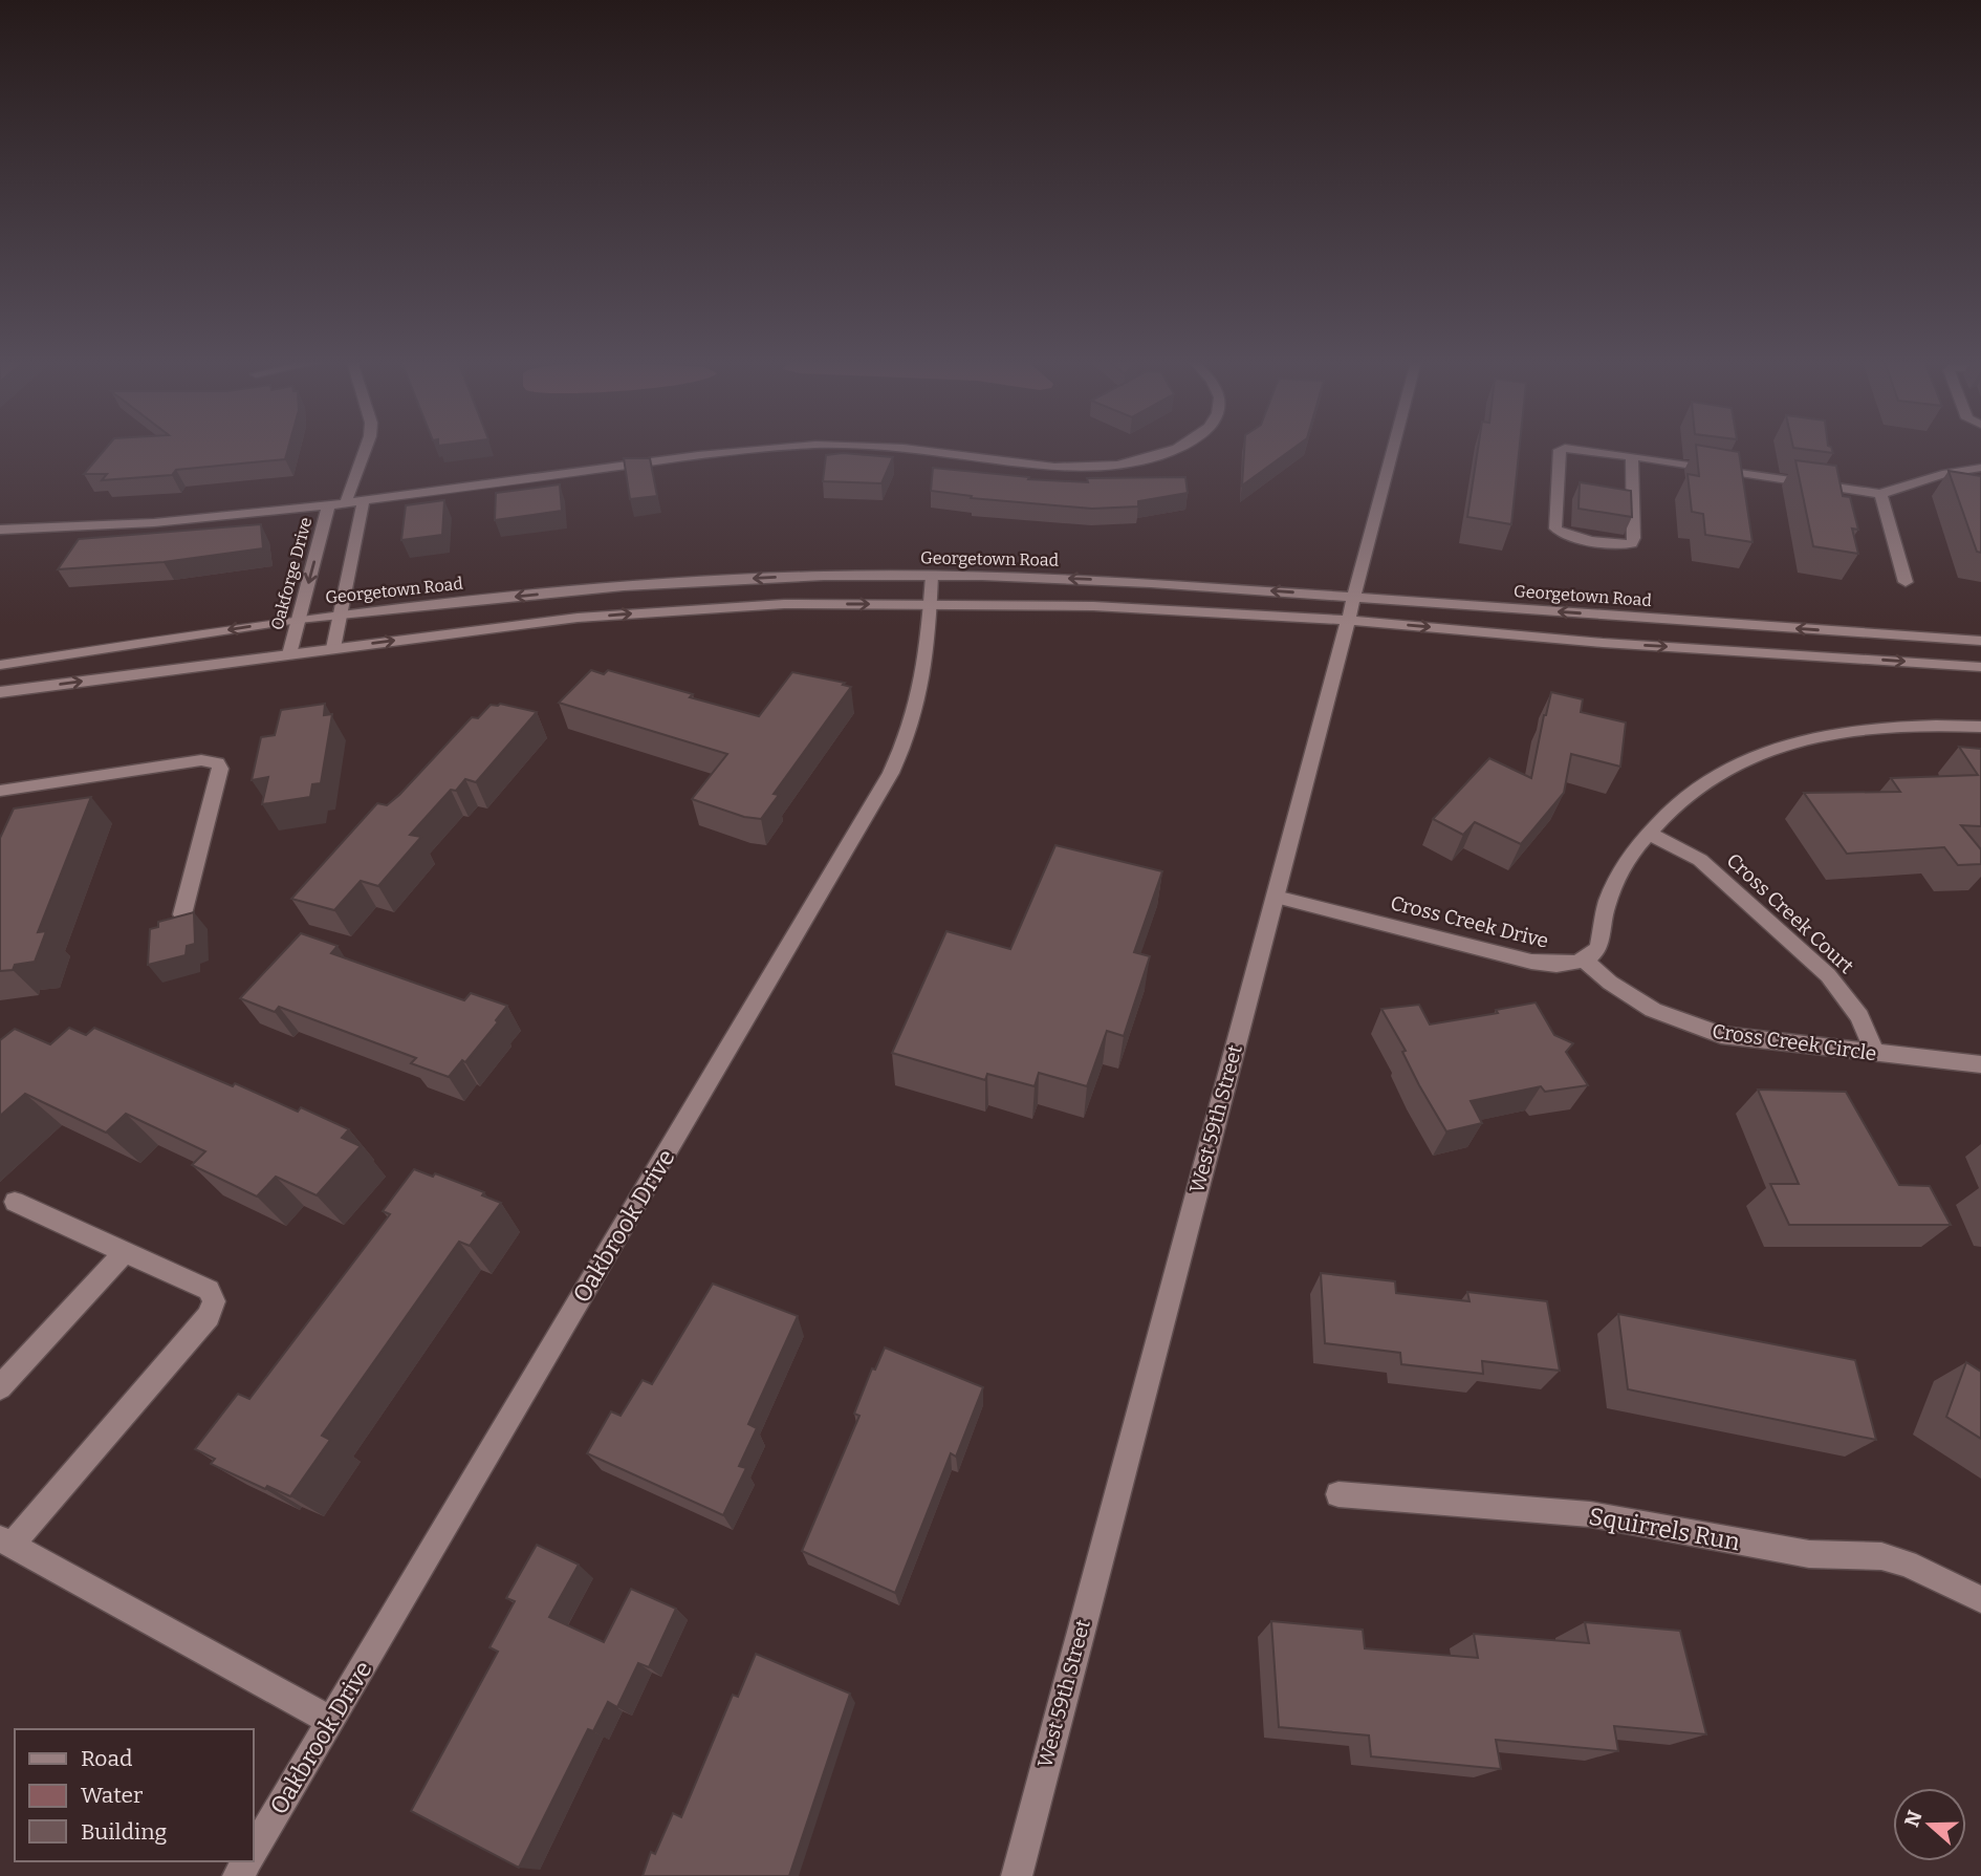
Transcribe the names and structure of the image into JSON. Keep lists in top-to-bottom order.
{
  "streets": {
    "street": [
      "Georgetown Road",
      "Oakforge Drive",
      "Cross Creek Court",
      "Cross Creek Drive",
      "Cross Creek Circle",
      "West 59th Street",
      "Oakbrook Drive",
      "Squirrels Run"
    ]
  },
  "crossings": [
    ["Georgetown Road", "Oakforge Drive"],
    ["Georgetown Road", "West 59th Street"],
    ["Georgetown Road", "Oakbrook Drive"],
    ["Cross Creek Court", "Cross Creek Circle"],
    ["Cross Creek Drive", "Cross Creek Circle"],
    ["Cross Creek Drive", "West 59th Street"]
  ],
  "legend": ["Road", "Water", "Building"],
  "north": "left"
}
